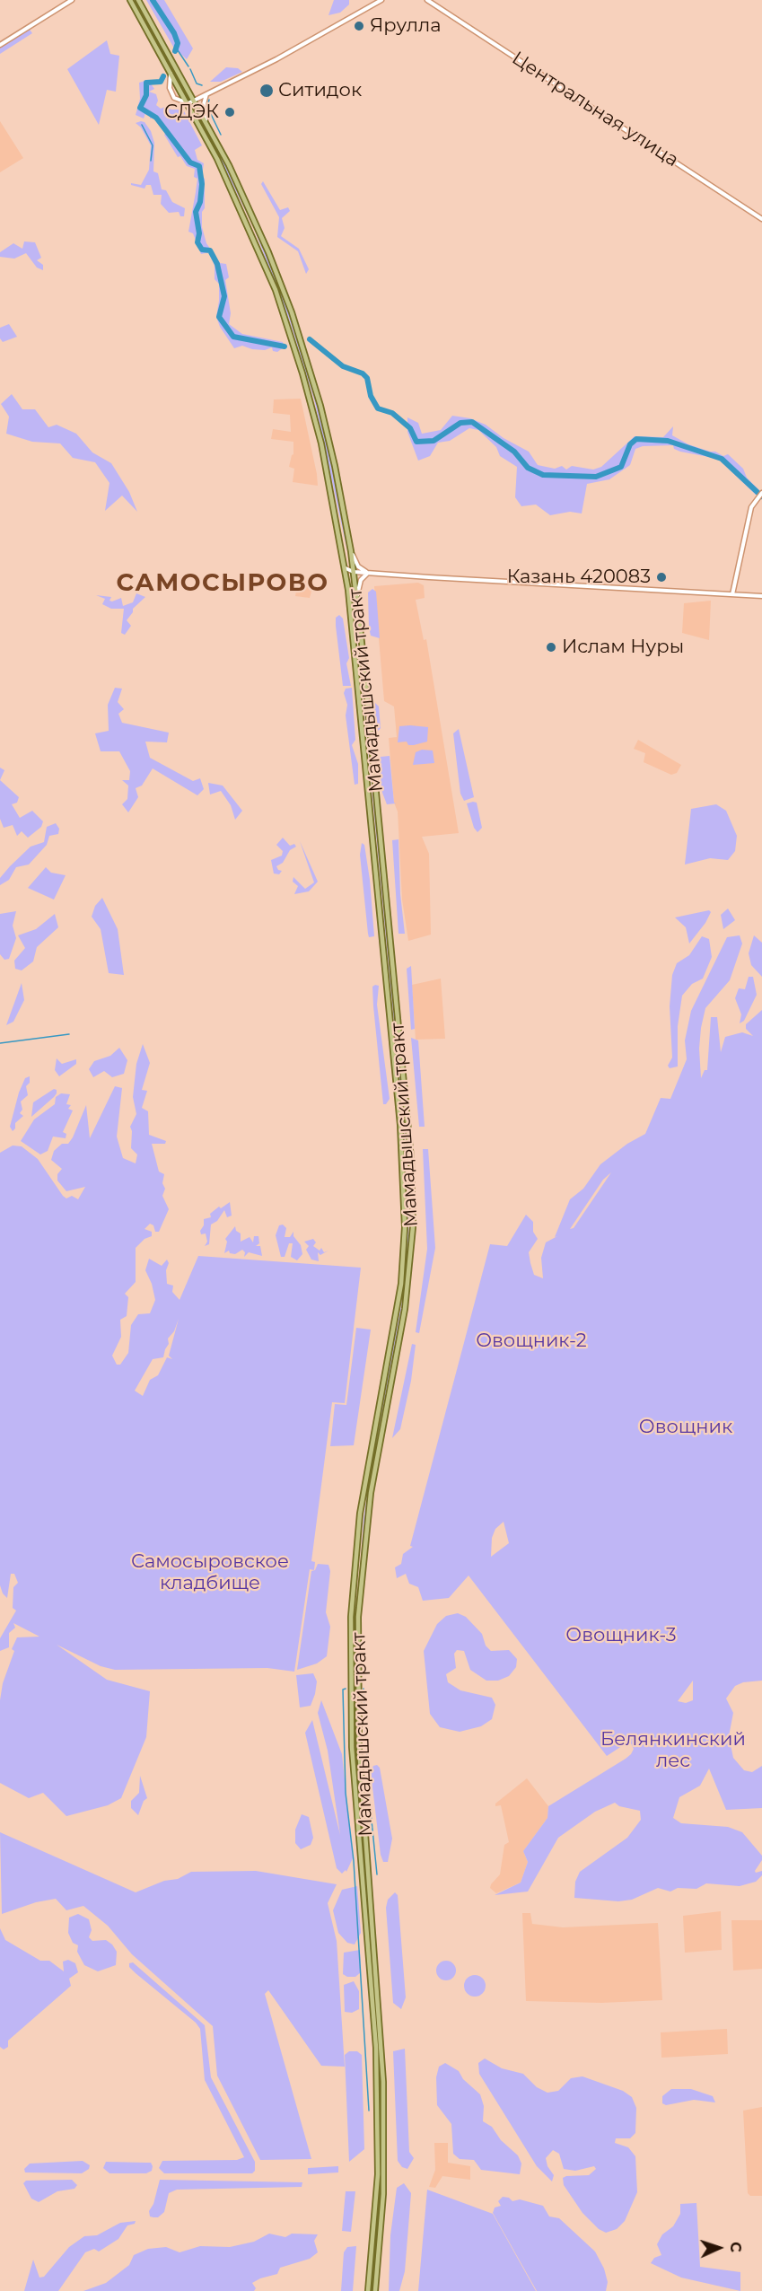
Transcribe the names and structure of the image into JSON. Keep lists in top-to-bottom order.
{
  "streets": {
    "main road": ["Мамадышский тракт"],
    "street": ["Центральная улица"]
  },
  "districts": ["САМОСЫРОВО"],
  "parks": [
    "Овощник-2",
    "Овощник",
    "Самосыровское кладбище",
    "Овощник-3",
    "Белянкинский лес"
  ],
  "places": [
    "Ярулла",
    "Ситидок",
    "СДЭК",
    "Казань 420083",
    "Ислам Нуры"
  ],
  "north": "right"
}
